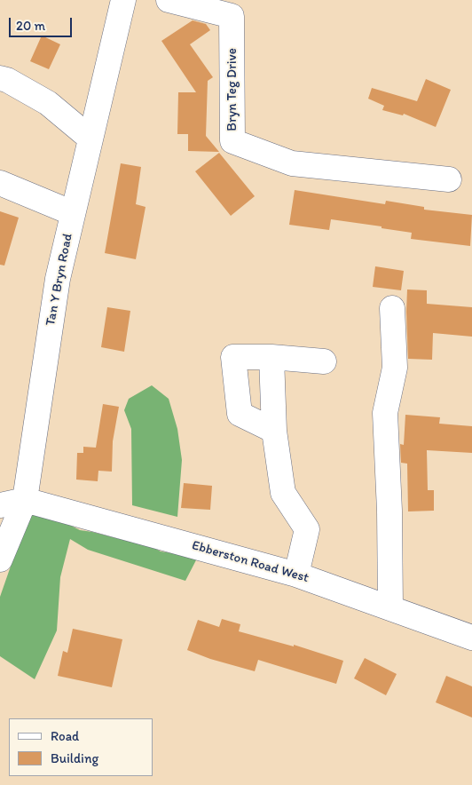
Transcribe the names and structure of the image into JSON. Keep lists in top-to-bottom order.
{
  "streets": {
    "street": ["Bryn Teg Drive", "Tan Y Bryn Road", "Ebberston Road West"]
  },
  "crossings": [
    ["Tan Y Bryn Road", "Ebberston Road West"]
  ],
  "legend": ["Road", "Building"],
  "scale_bar": "20 m"
}
